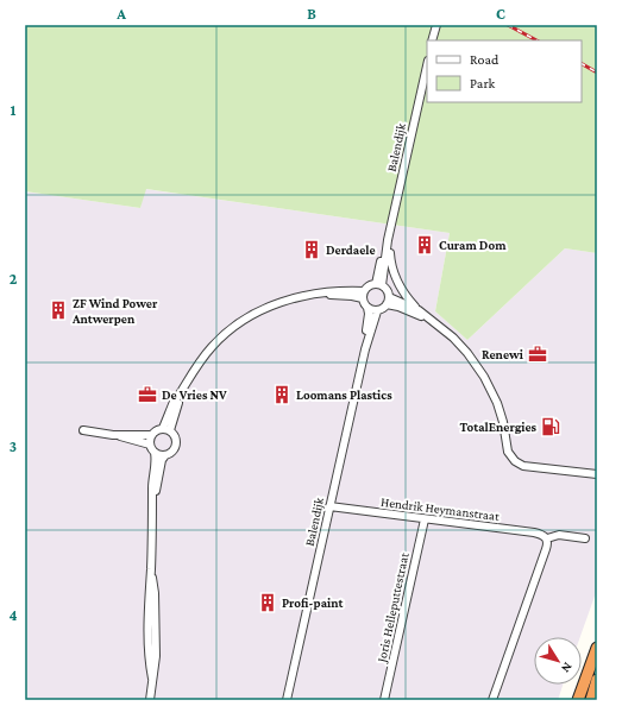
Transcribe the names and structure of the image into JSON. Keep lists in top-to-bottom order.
{
  "streets": {
    "street": ["Balendijk", "Hendrik Heymanstraat", "Joris Helleputtestraat"]
  },
  "crossings": [
    ["Balendijk", "Hendrik Heymanstraat"],
    ["Hendrik Heymanstraat", "Joris Helleputtestraat"]
  ],
  "places": {
    "building": [
      "Curam Dom",
      "Derdaele",
      "ZF Wind Power Antwerpen",
      "Loomans Plastics",
      "Profi-paint"
    ],
    "office": ["Renewi", "De Vries NV"],
    "fuel station": ["TotalEnergies"]
  },
  "legend": ["Road", "Park"],
  "north": "bottom right",
  "grid": {
    "columns": ["A", "B", "C"],
    "rows": [
      "1",
      "2",
      "3",
      "4"
    ]
  }
}
